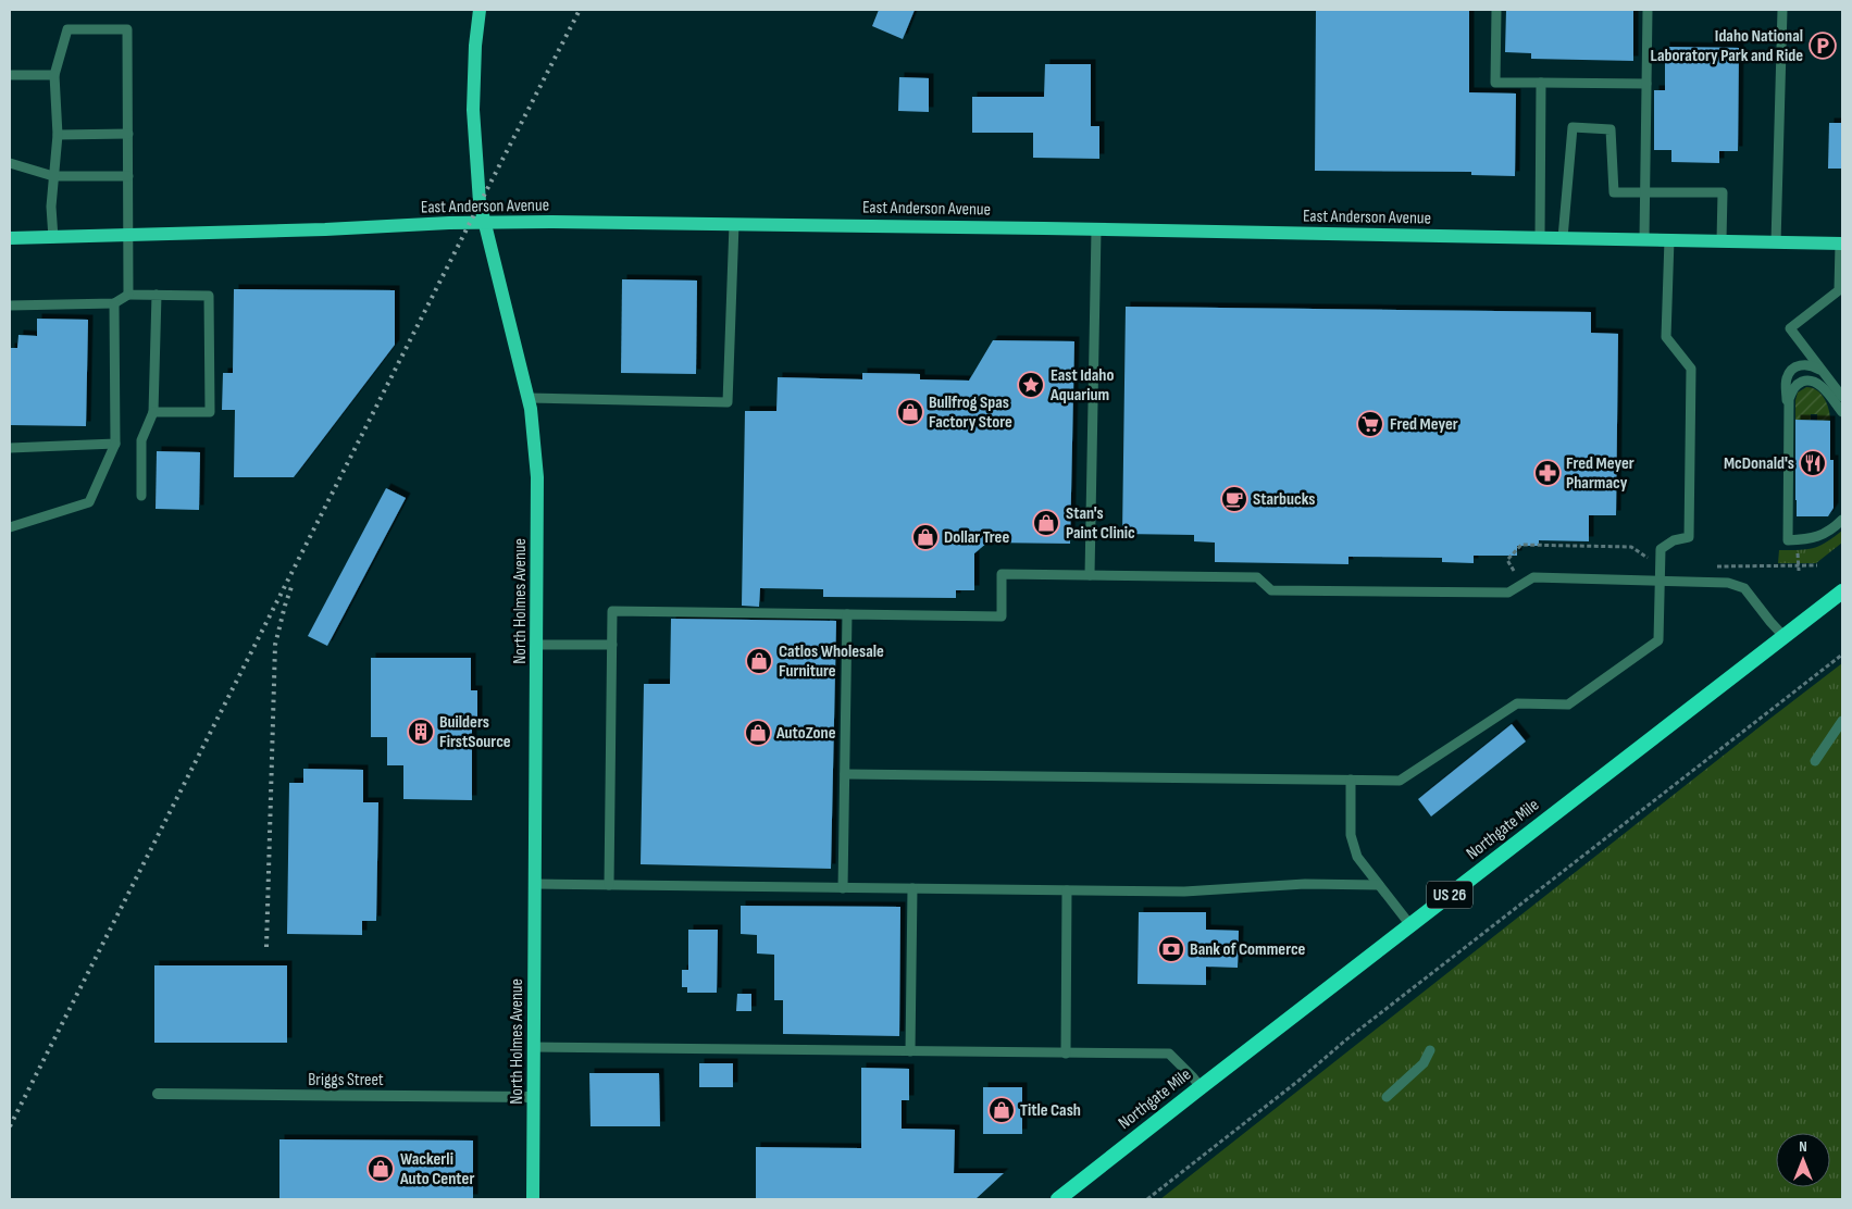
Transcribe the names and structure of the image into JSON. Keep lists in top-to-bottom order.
{
  "streets": {
    "highway": ["Northgate Mile", "US 26"],
    "main road": ["East Anderson Avenue", "North Holmes Avenue"],
    "street": ["Briggs Street"]
  },
  "crossings": [
    ["East Anderson Avenue", "North Holmes Avenue"],
    ["North Holmes Avenue", "Briggs Street"]
  ],
  "places": {
    "parking": ["Idaho National Laboratory Park and Ride"],
    "place": ["East Idaho Aquarium"],
    "shop": [
      "Bullfrog Spas Factory Store",
      "Stan's Paint Clinic",
      "Dollar Tree",
      "Catlos Wholesale Furniture",
      "AutoZone",
      "Title Cash",
      "Wackerli Auto Center"
    ],
    "supermarket": ["Fred Meyer"],
    "restaurant": ["McDonald's"],
    "pharmacy": ["Fred Meyer Pharmacy"],
    "cafe": ["Starbucks"],
    "building": ["Builders FirstSource"],
    "bank": ["Bank of Commerce"]
  },
  "north": "top"
}
